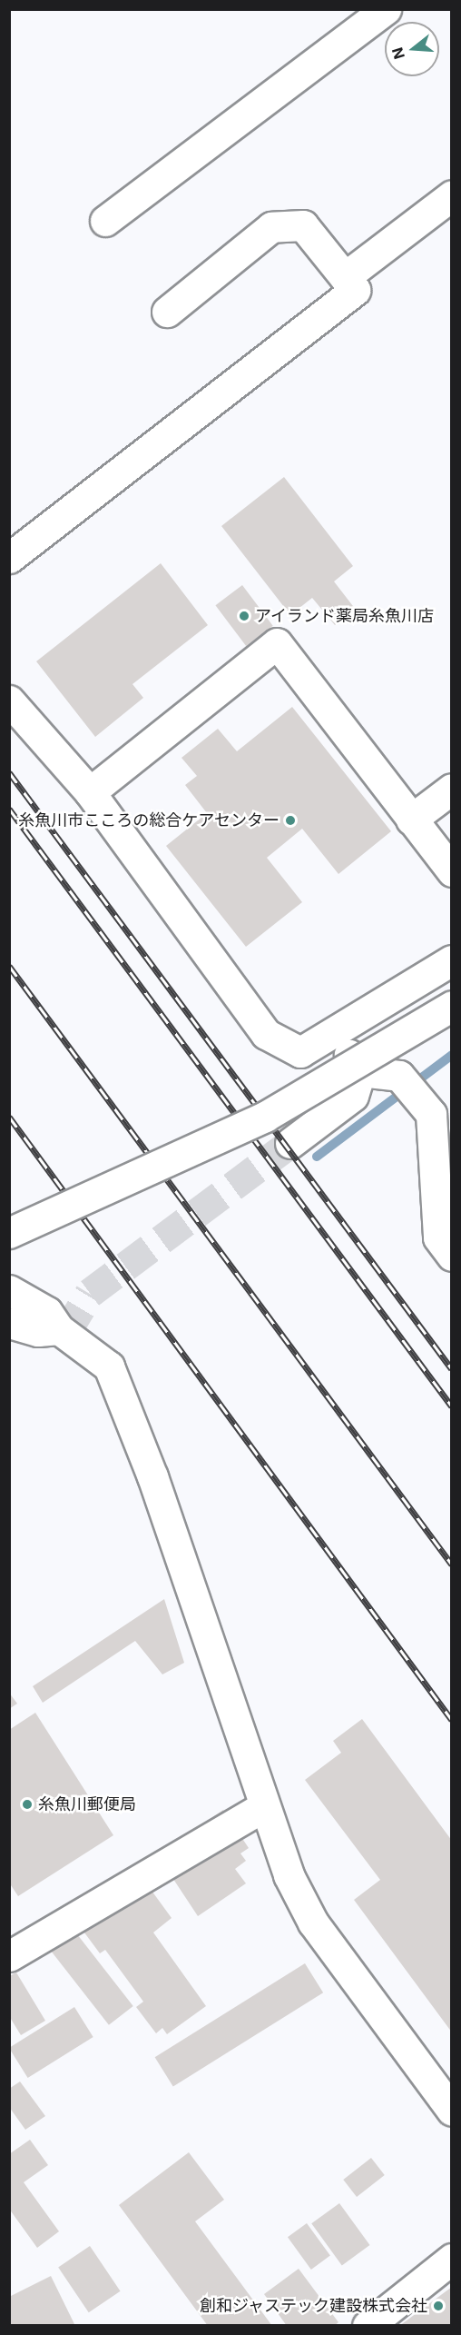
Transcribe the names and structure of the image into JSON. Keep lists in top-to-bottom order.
{
  "places": [
    "アイランド薬局糸魚川店",
    "糸魚川市こころの総合ケアセンター",
    "糸魚川郵便局",
    "創和ジャステック建設株式会社"
  ],
  "north": "left"
}
